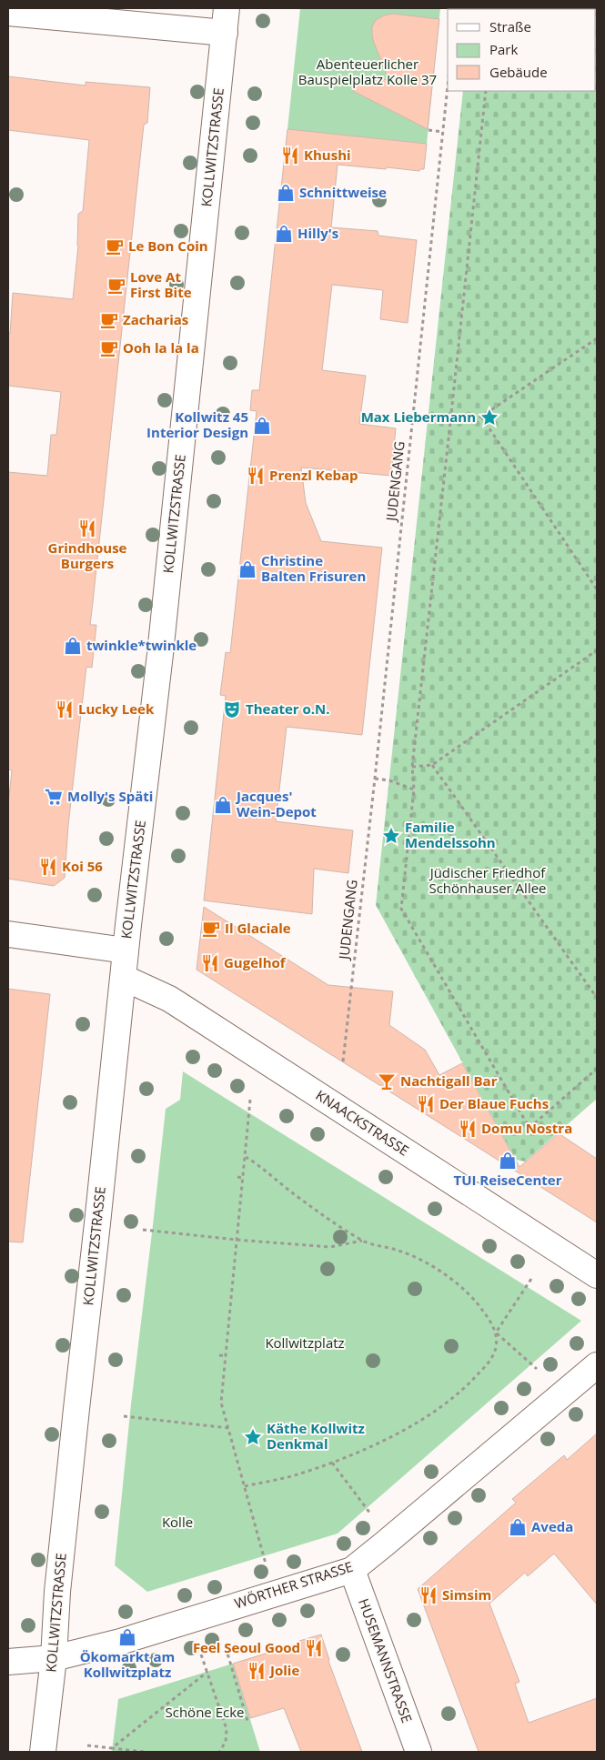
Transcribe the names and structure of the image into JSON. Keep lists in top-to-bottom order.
{
  "streets": {
    "street": [
      "KOLLWITZSTRASSE",
      "KNAACKSTRASSE",
      "WÖRTHER STRASSE",
      "HUSEMANNSTRASSE"
    ],
    "path": ["JUDENGANG"]
  },
  "crossings": [
    ["KOLLWITZSTRASSE", "KNAACKSTRASSE"],
    ["KOLLWITZSTRASSE", "WÖRTHER STRASSE"],
    ["WÖRTHER STRASSE", "HUSEMANNSTRASSE"]
  ],
  "parks": [
    "Abenteuerlicher Bauspielplatz Kolle 37",
    "Jüdischer Friedhof Schönhauser Allee",
    "Kollwitzplatz",
    "Kolle",
    "Schöne Ecke"
  ],
  "places": {
    "restaurant": [
      "Khushi",
      "Prenzl Kebap",
      "Grindhouse Burgers",
      "Lucky Leek",
      "Koi 56",
      "Gugelhof",
      "Der Blaue Fuchs",
      "Domu Nostra",
      "Simsim",
      "Feel Seoul Good",
      "Jolie"
    ],
    "shop": [
      "Schnittweise",
      "Hilly's",
      "Kollwitz 45 Interior Design",
      "Christine Balten Frisuren",
      "twinkle*twinkle",
      "Jacques' Wein-Depot",
      "TUI ReiseCenter",
      "Aveda",
      "Ökomarkt am Kollwitzplatz"
    ],
    "cafe": [
      "Le Bon Coin",
      "Love At First Bite",
      "Zacharias",
      "Ooh la la la",
      "Il Glaciale"
    ],
    "place": ["Max Liebermann", "Familie Mendelssohn", "Käthe Kollwitz Denkmal"],
    "theatre": ["Theater o.N."],
    "supermarket": ["Molly's Späti"],
    "bar": ["Nachtigall Bar"]
  },
  "legend": ["Straße", "Park", "Gebäude"]
}
